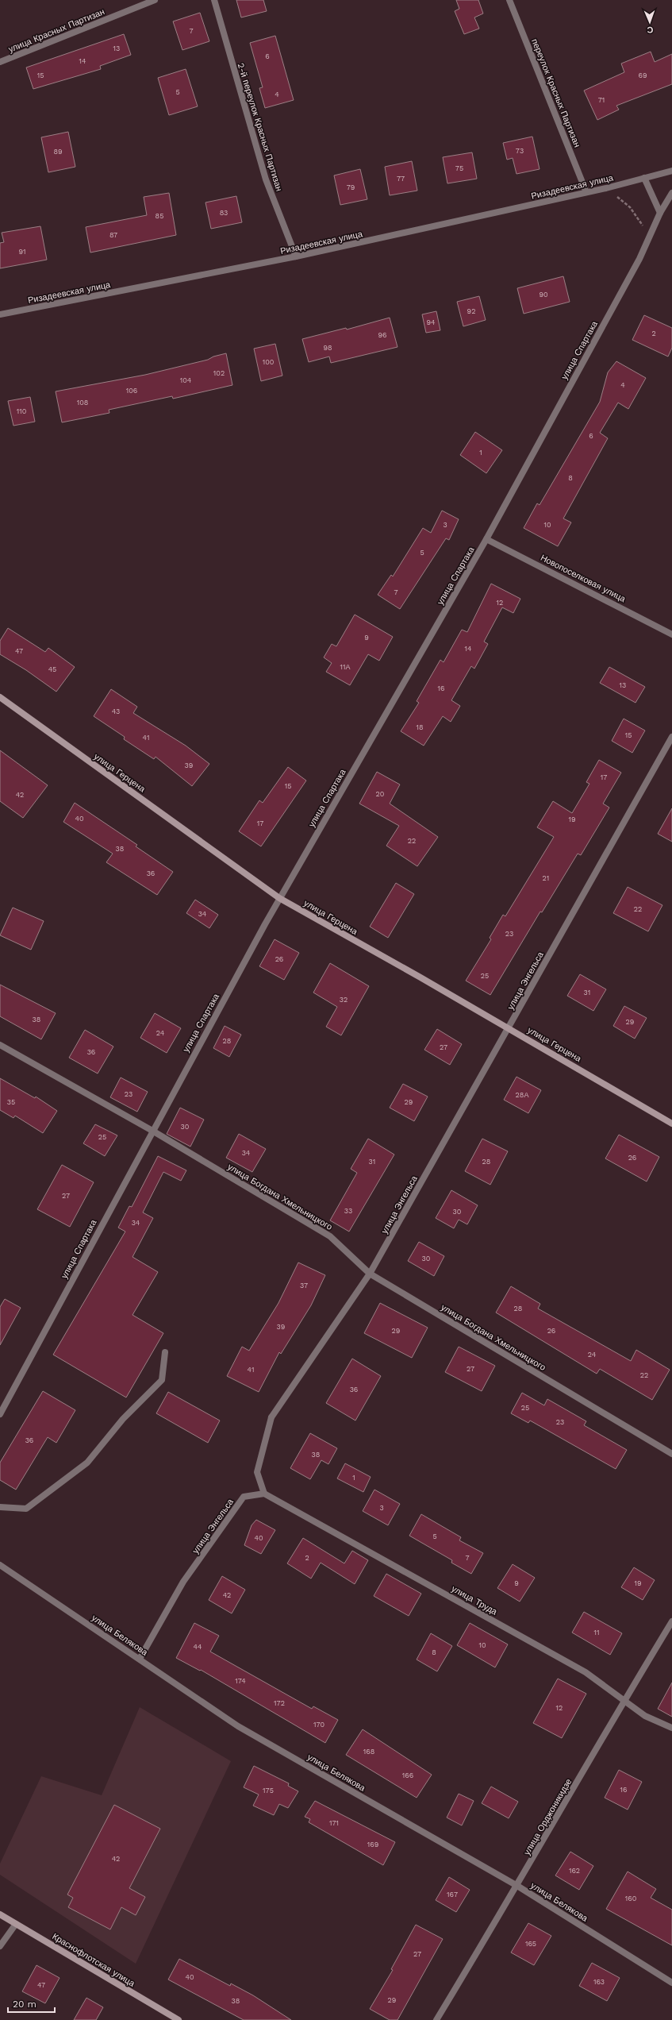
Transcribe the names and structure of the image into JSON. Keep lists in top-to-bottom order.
{
  "streets": {
    "street": [
      "улица Красных Партизан",
      "переулок Красных Партизан",
      "2-й переулок Красных Партизан",
      "Ризадеевская улица",
      "улица Спартака",
      "Новопоселковая улица",
      "улица Герцена",
      "улица Энгельса",
      "улица Богдана Хмельницкого",
      "улица Труда",
      "улица Белякова",
      "улица Орджоникидзе",
      "Краснофлотская улица"
    ]
  },
  "crossings": [
    ["переулок Красных Партизан", "Ризадеевская улица"],
    ["2-й переулок Красных Партизан", "Ризадеевская улица"],
    ["улица Спартака", "Новопоселковая улица"],
    ["улица Спартака", "улица Герцена"],
    ["улица Спартака", "улица Богдана Хмельницкого"],
    ["улица Герцена", "улица Энгельса"],
    ["улица Энгельса", "улица Богдана Хмельницкого"],
    ["улица Энгельса", "улица Труда"],
    ["улица Энгельса", "улица Белякова"],
    ["улица Труда", "улица Орджоникидзе"],
    ["улица Белякова", "улица Орджоникидзе"]
  ],
  "house_numbers": [
    "7",
    "13",
    "6",
    "14",
    "15",
    "69",
    "5",
    "4",
    "71",
    "73",
    "89",
    "75",
    "77",
    "79",
    "83",
    "85",
    "87",
    "91",
    "90",
    "92",
    "94",
    "2",
    "96",
    "98",
    "100",
    "102",
    "104",
    "4",
    "106",
    "108",
    "110",
    "6",
    "1",
    "8",
    "3",
    "10",
    "5",
    "7",
    "12",
    "9",
    "14",
    "47",
    "11А",
    "45",
    "13",
    "16",
    "43",
    "18",
    "15",
    "41",
    "39",
    "17",
    "15",
    "20",
    "42",
    "40",
    "19",
    "17",
    "22",
    "38",
    "36",
    "21",
    "22",
    "34",
    "23",
    "26",
    "25",
    "31",
    "32",
    "38",
    "29",
    "24",
    "28",
    "27",
    "36",
    "23",
    "28А",
    "35",
    "29",
    "30",
    "25",
    "34",
    "26",
    "31",
    "28",
    "27",
    "33",
    "30",
    "34",
    "30",
    "37",
    "28",
    "39",
    "29",
    "26",
    "24",
    "27",
    "41",
    "22",
    "36",
    "25",
    "23",
    "36",
    "38",
    "1",
    "3",
    "5",
    "40",
    "2",
    "7",
    "9",
    "19",
    "42",
    "11",
    "10",
    "44",
    "8",
    "174",
    "172",
    "12",
    "170",
    "168",
    "166",
    "16",
    "175",
    "171",
    "169",
    "42",
    "162",
    "167",
    "160",
    "165",
    "27",
    "40",
    "163",
    "47",
    "29",
    "38"
  ],
  "scale_bar": "20 m",
  "north": "bottom"
}
